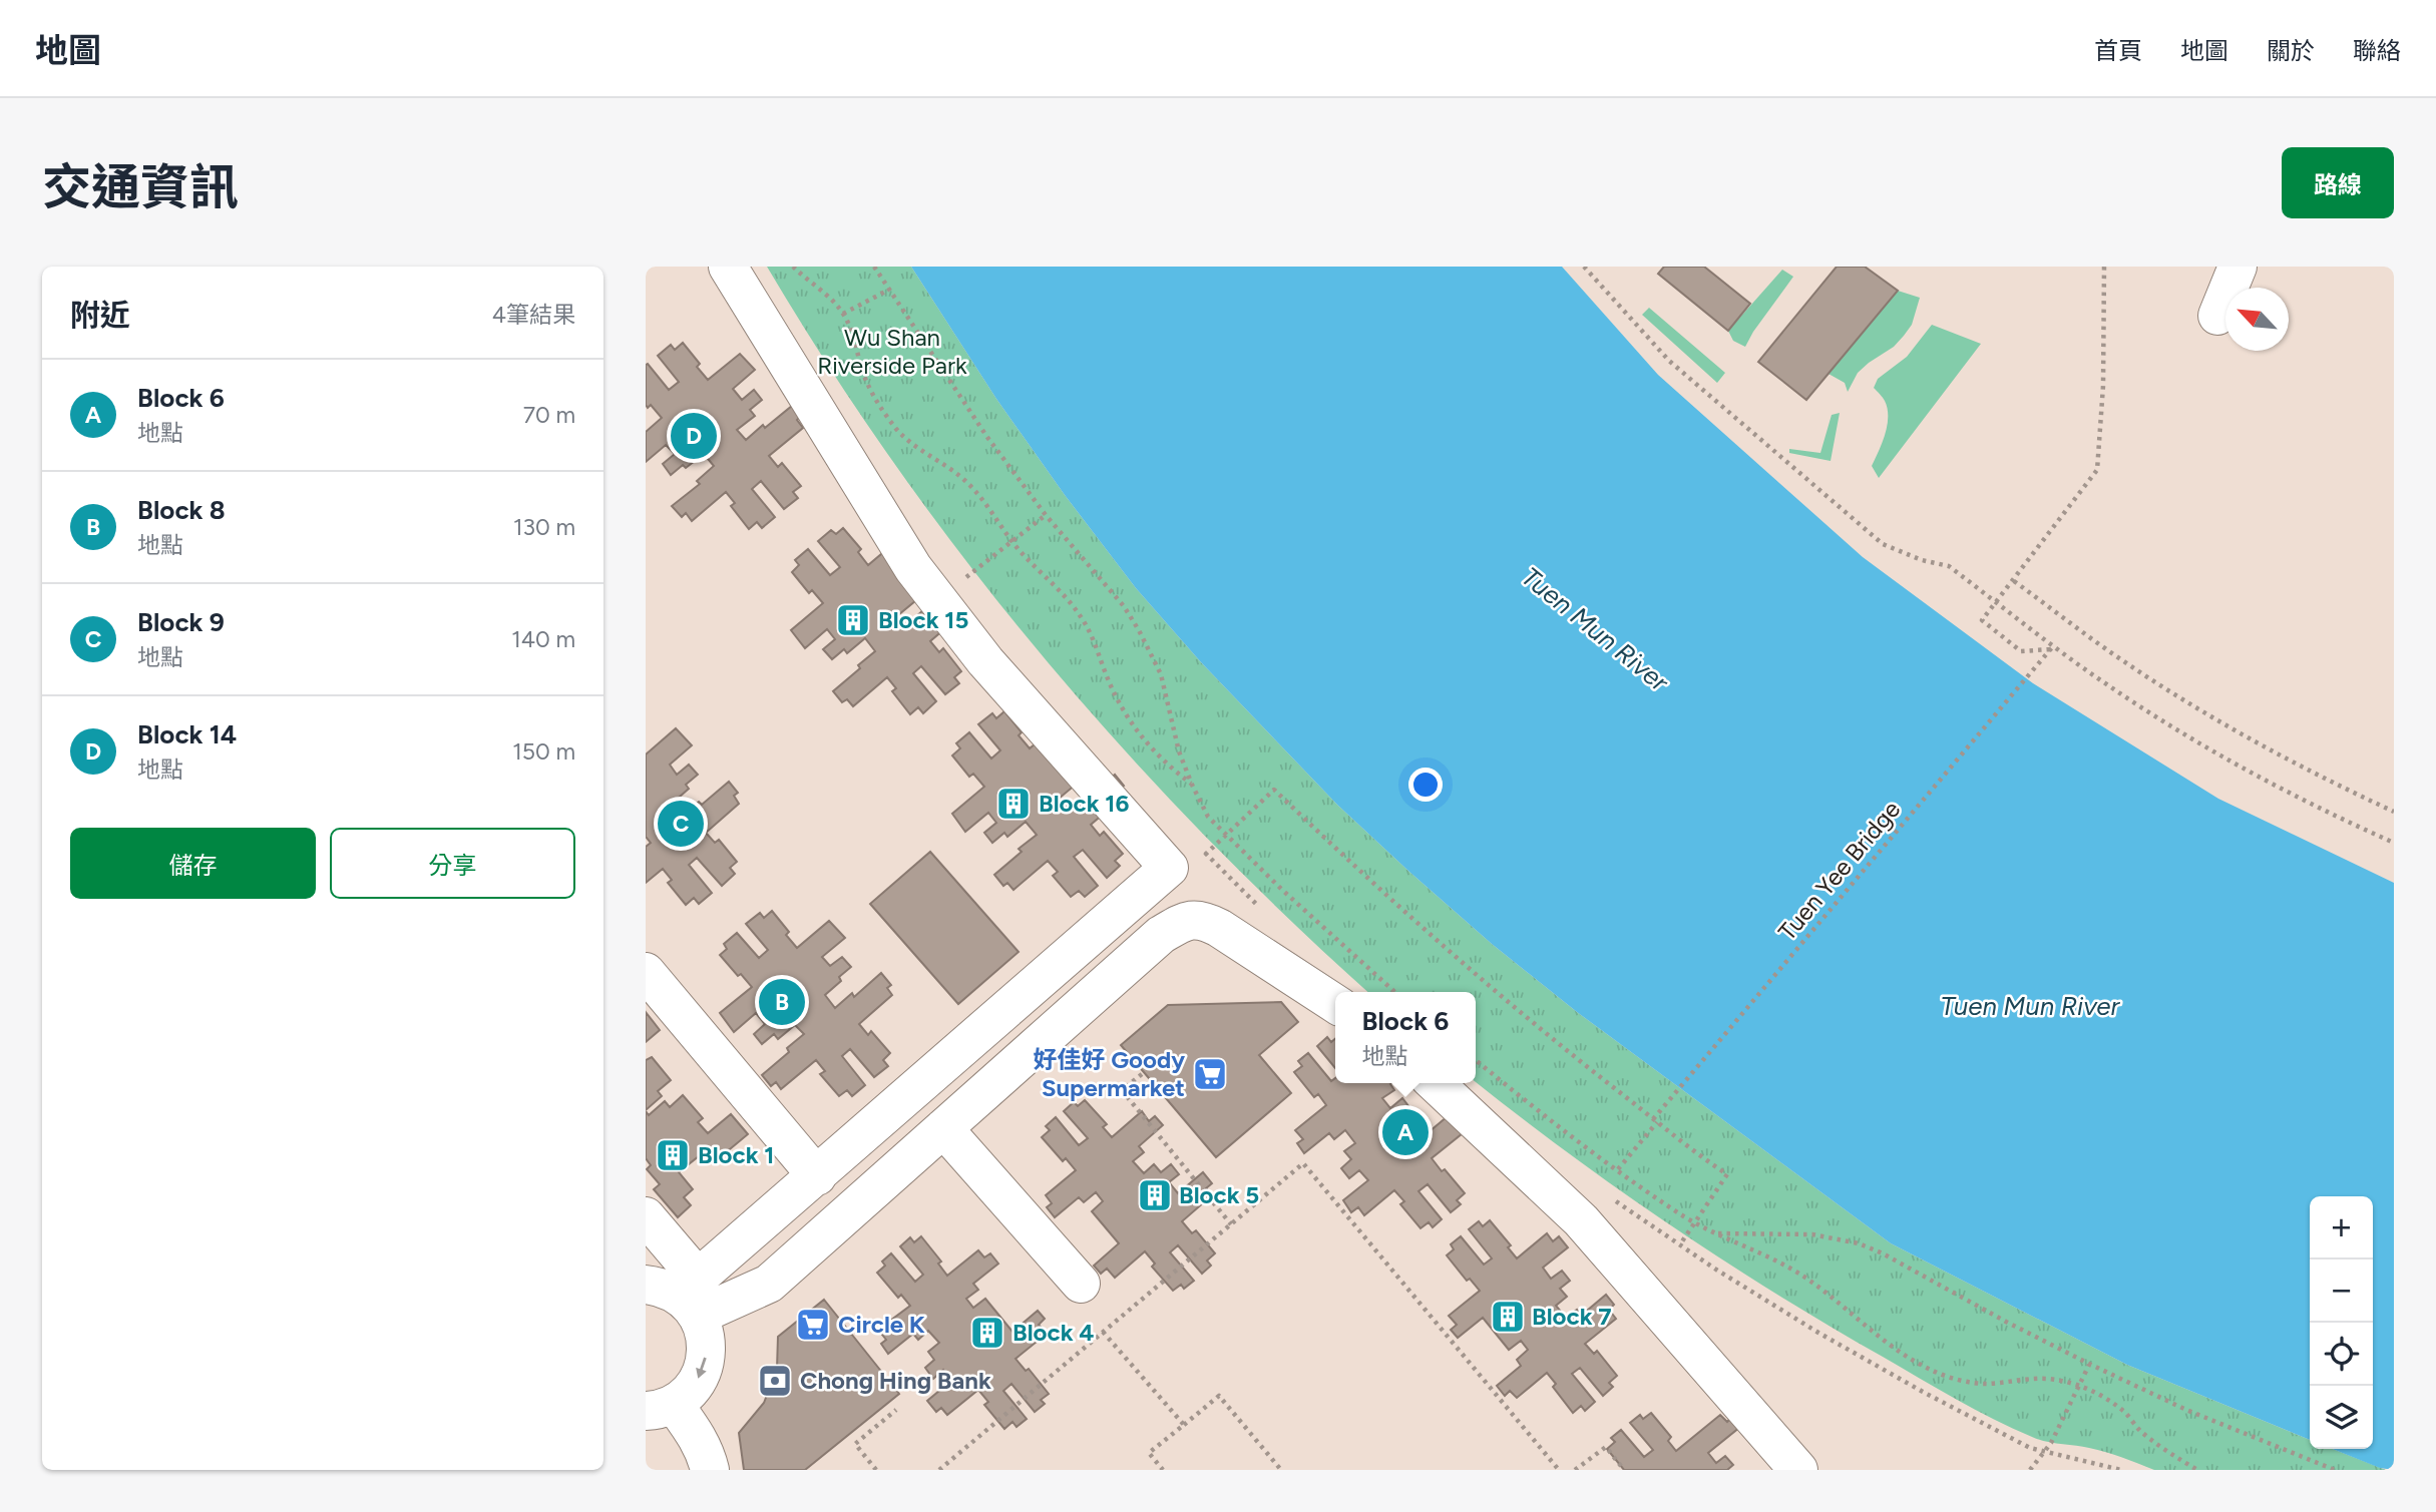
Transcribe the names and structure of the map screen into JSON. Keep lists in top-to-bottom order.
{
  "streets": {
    "path": ["Tuen Yee Bridge"]
  },
  "water": ["Tuen Mun River"],
  "parks": ["Wu Shan Riverside Park"],
  "places": {
    "building": [
      "Block 15",
      "Block 16",
      "Block 1",
      "Block 5",
      "Block 7",
      "Block 4"
    ],
    "supermarket": ["好佳好 Goody Supermarket", "Circle K"],
    "bank": ["Chong Hing Bank"]
  },
  "north": "top left",
  "page": {
    "header": "地圖",
    "nav": [
      "首頁",
      "地圖",
      "關於",
      "聯絡"
    ],
    "title": "交通資訊",
    "buttons": [
      "路線",
      ["儲存", "分享"]
    ],
    "heading": ["附近", "4筆結果"],
    "list": [
      {
        "mark": "A",
        "name": "Block 6",
        "note": "地點",
        "value": "70 m"
      },
      {
        "mark": "B",
        "name": "Block 8",
        "note": "地點",
        "value": "130 m"
      },
      {
        "mark": "C",
        "name": "Block 9",
        "note": "地點",
        "value": "140 m"
      },
      {
        "mark": "D",
        "name": "Block 14",
        "note": "地點",
        "value": "150 m"
      }
    ],
    "pins": [
      "D",
      "C",
      "B",
      "A"
    ],
    "popup": ["Block 6", "地點"],
    "map_buttons": ["+", "−"]
  }
}
